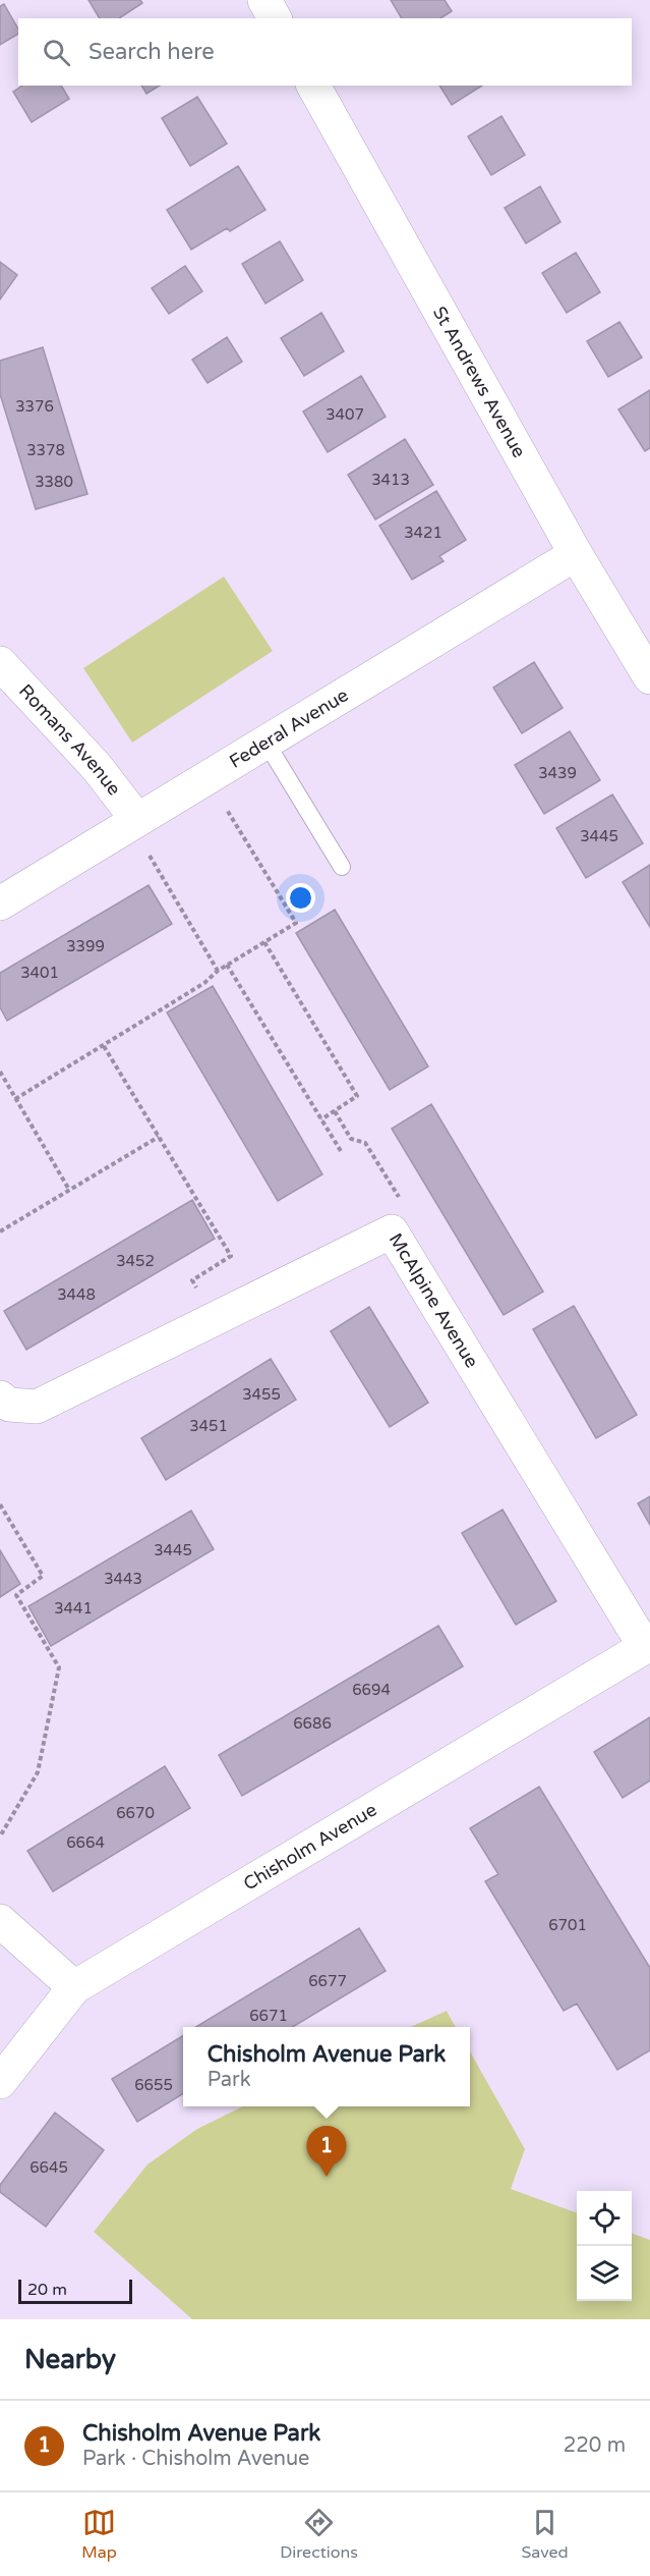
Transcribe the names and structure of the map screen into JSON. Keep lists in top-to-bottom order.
{
  "streets": {
    "street": [
      "St Andrews Avenue",
      "Federal Avenue",
      "Romans Avenue",
      "McAlpine Avenue",
      "Chisholm Avenue"
    ]
  },
  "crossings": [
    ["St Andrews Avenue", "Federal Avenue"],
    ["Federal Avenue", "Romans Avenue"],
    ["McAlpine Avenue", "Chisholm Avenue"]
  ],
  "house_numbers": [
    "3376",
    "3407",
    "3378",
    "3413",
    "3380",
    "3421",
    "3439",
    "3445",
    "3399",
    "3401",
    "3452",
    "3448",
    "3455",
    "3451",
    "3445",
    "3443",
    "3441",
    "6694",
    "6686",
    "6670",
    "6664",
    "6701",
    "6677",
    "6671",
    "6655",
    "6645"
  ],
  "scale_bar": "20 m",
  "page": {
    "search": "Search here",
    "popup": ["Chisholm Avenue Park", "Park"],
    "pins": "1",
    "scale": "20 m",
    "heading": "Nearby",
    "list": [
      {
        "mark": "1",
        "name": "Chisholm Avenue Park",
        "note": "Park · Chisholm Avenue",
        "value": "220 m"
      }
    ],
    "nav": ["Map", "Directions", "Saved"]
  }
}
